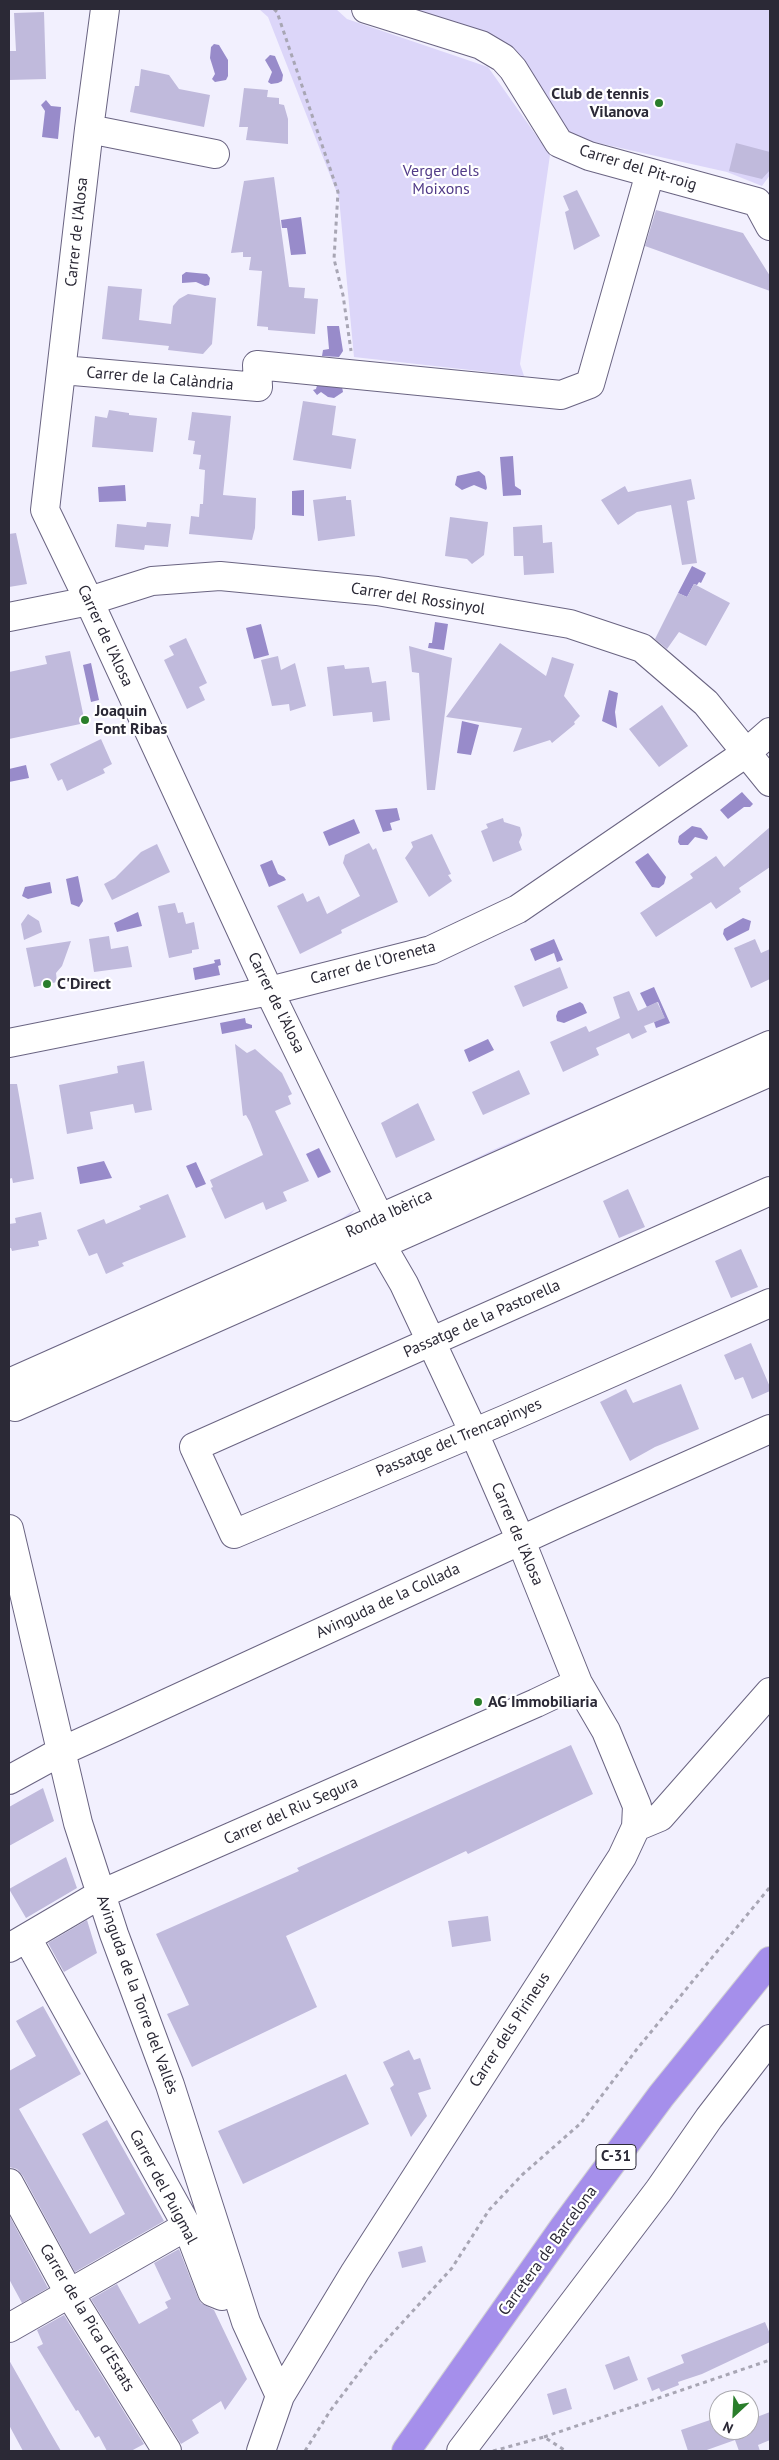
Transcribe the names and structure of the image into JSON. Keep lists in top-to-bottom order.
{
  "streets": {
    "highway": ["C-31", "Carretera de Barcelona"],
    "street": [
      "Carrer del Pit-roig",
      "Carrer de l'Alosa",
      "Carrer de la Calàndria",
      "Carrer del Rossinyol",
      "Carrer de l'Oreneta",
      "Ronda Ibèrica",
      "Passatge de la Pastorella",
      "Passatge del Trencapinyes",
      "Avinguda de la Collada",
      "Carrer del Riu Segura",
      "Avinguda de la Torre del Vallès",
      "Carrer dels Pirineus",
      "Carrer del Puigmal",
      "Carrer de la Pica d'Estats"
    ]
  },
  "crossings": [
    ["Carrer de l'Alosa", "Carrer de la Calàndria"],
    ["Carrer de l'Alosa", "Carrer del Rossinyol"],
    ["Carrer de l'Alosa", "Carrer de l'Oreneta"],
    ["Carrer de l'Alosa", "Ronda Ibèrica"],
    ["Carrer de l'Alosa", "Passatge de la Pastorella"],
    ["Carrer de l'Alosa", "Passatge del Trencapinyes"],
    ["Carrer de l'Alosa", "Avinguda de la Collada"],
    ["Carrer de l'Alosa", "Carrer del Riu Segura"],
    ["Carrer de l'Alosa", "Carrer dels Pirineus"],
    ["Carrer del Rossinyol", "Carrer de l'Oreneta"],
    ["Passatge de la Pastorella", "Passatge del Trencapinyes"],
    ["Avinguda de la Collada", "Avinguda de la Torre del Vallès"],
    ["Carrer del Riu Segura", "Avinguda de la Torre del Vallès"],
    ["Carrer del Riu Segura", "Carrer del Puigmal"],
    ["Avinguda de la Torre del Vallès", "Carrer dels Pirineus"],
    ["Avinguda de la Torre del Vallès", "Carrer del Puigmal"]
  ],
  "parks": ["Verger dels Moixons"],
  "places": [
    "Club de tennis Vilanova",
    "Joaquin Font Ribas",
    "C'Direct",
    "AG Immobiliaria"
  ],
  "north": "bottom left"
}
